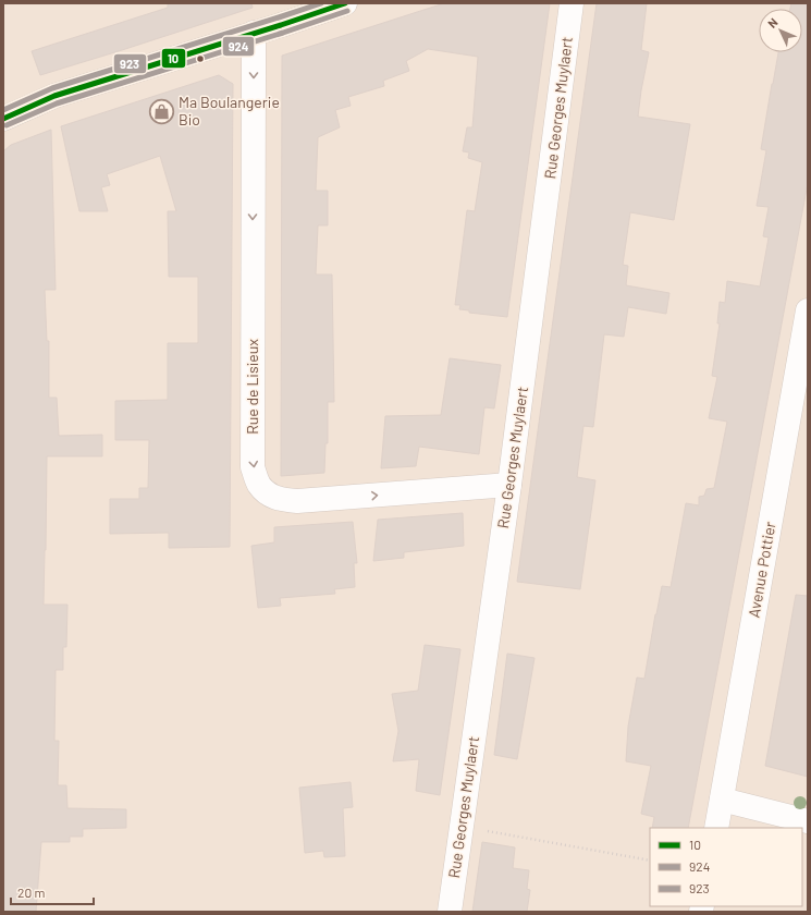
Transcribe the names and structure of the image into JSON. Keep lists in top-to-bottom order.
{
  "streets": {
    "street": ["Rue Georges Muylaert", "Rue de Lisieux", "Avenue Pottier"]
  },
  "crossings": [
    ["Rue Georges Muylaert", "Rue de Lisieux"]
  ],
  "places": {
    "shop": ["Ma Boulangerie Bio"]
  },
  "lines": ["transit line 10", "transit line 923", "transit line 924"],
  "legend": ["10", "924", "923"],
  "scale_bar": "20 m",
  "north": "top left"
}
